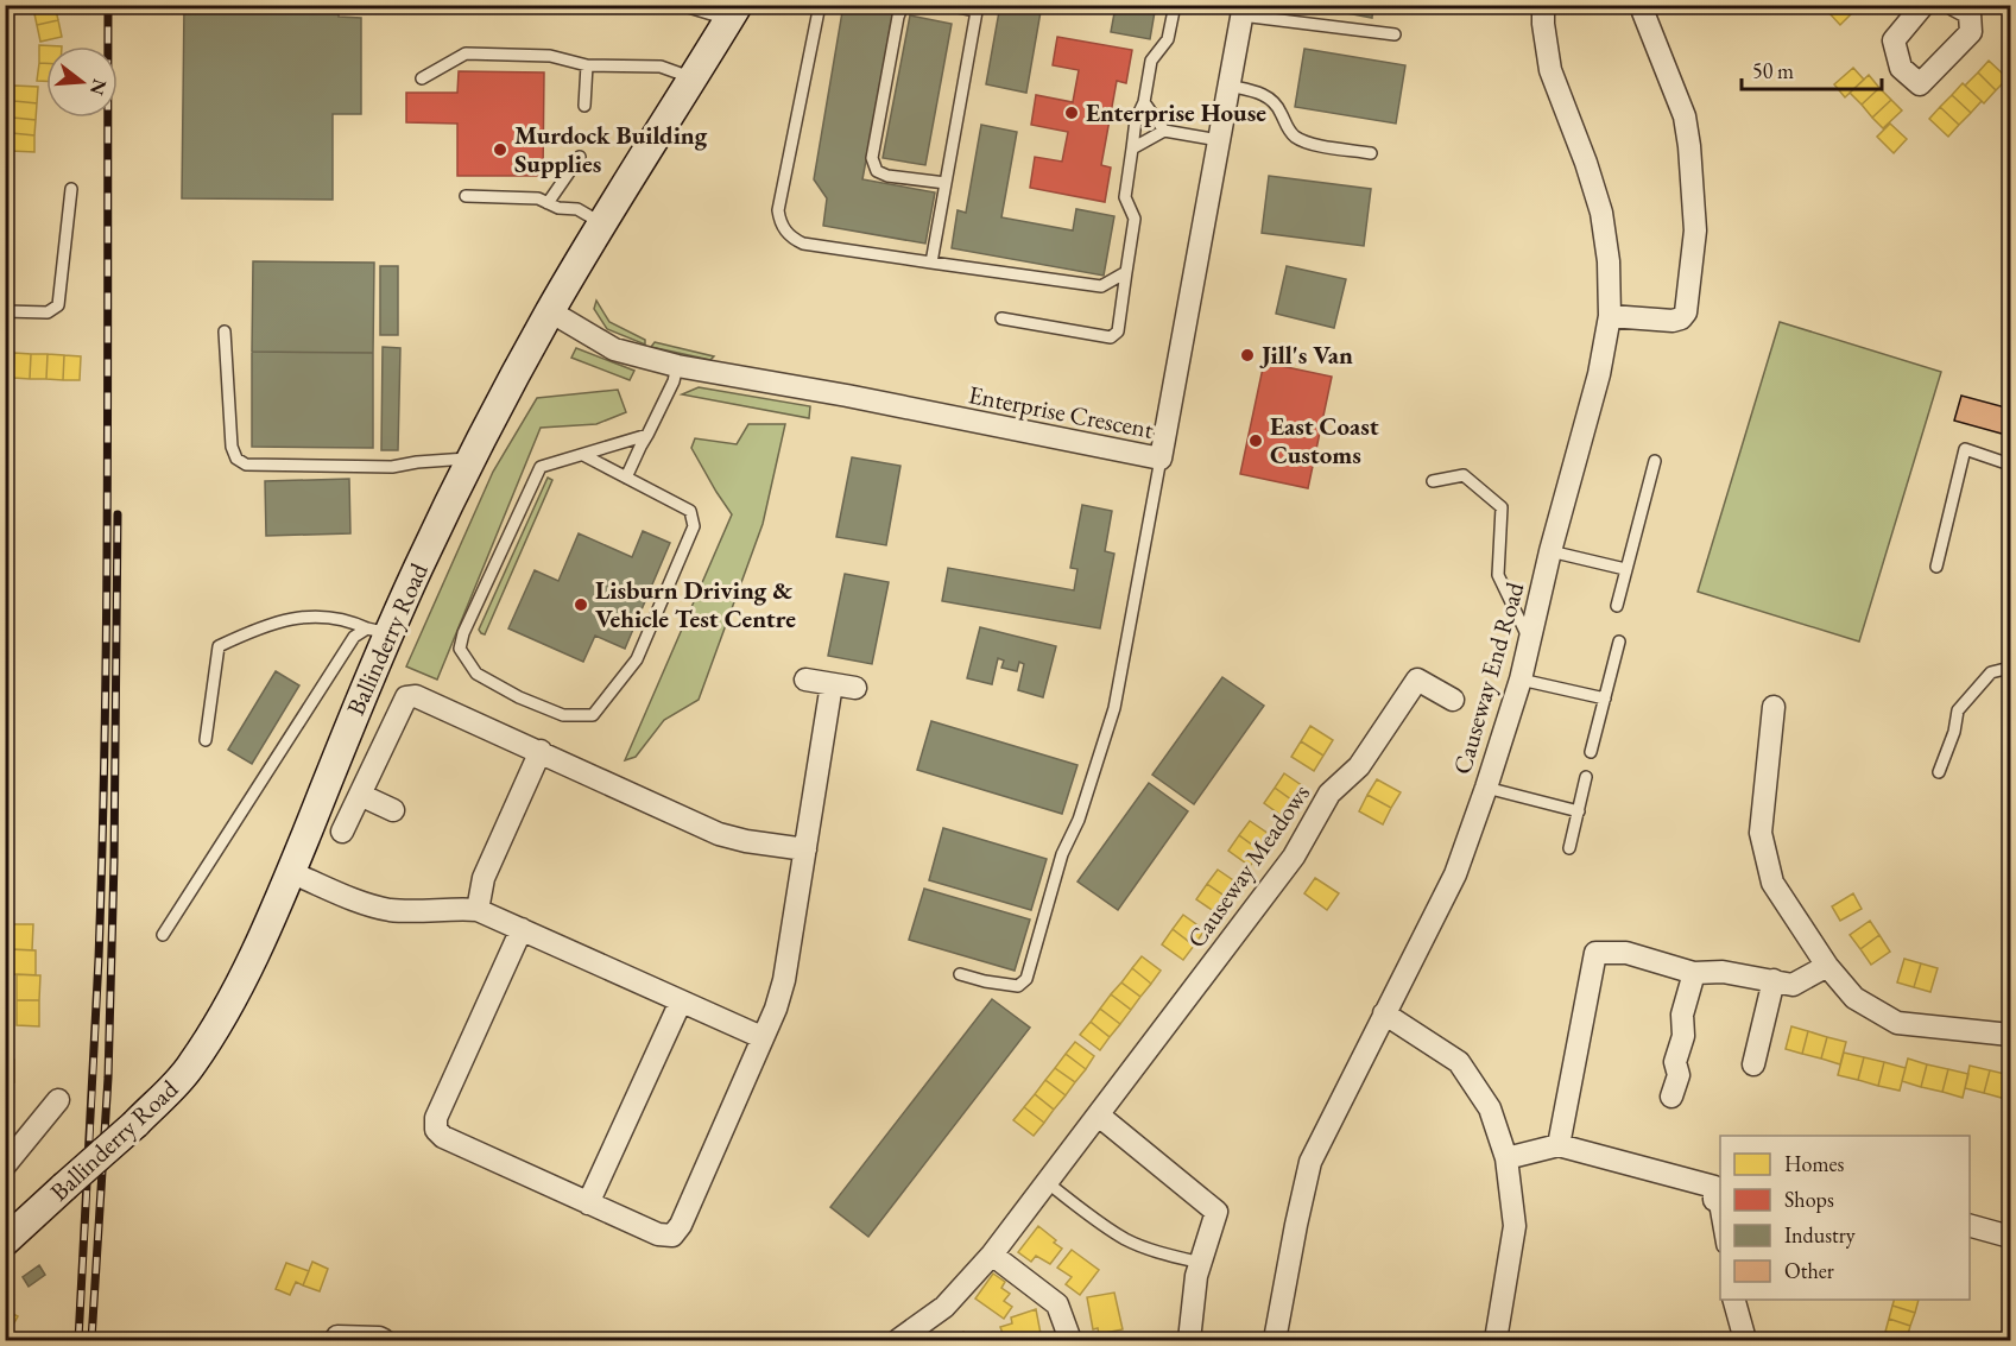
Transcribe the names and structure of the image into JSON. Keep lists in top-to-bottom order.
{
  "streets": {
    "main road": ["Ballinderry Road"],
    "street": ["Enterprise Crescent", "Causeway End Road", "Causeway Meadows"]
  },
  "crossings": [
    ["Enterprise Crescent", "Ballinderry Road"]
  ],
  "places": [
    "Enterprise House",
    "Murdock Building Supplies",
    "Jill's Van",
    "East Coast Customs",
    "Lisburn Driving & Vehicle Test Centre"
  ],
  "legend": [
    "Homes",
    "Shops",
    "Industry",
    "Other"
  ],
  "scale_bar": "50 m",
  "north": "right"
}
